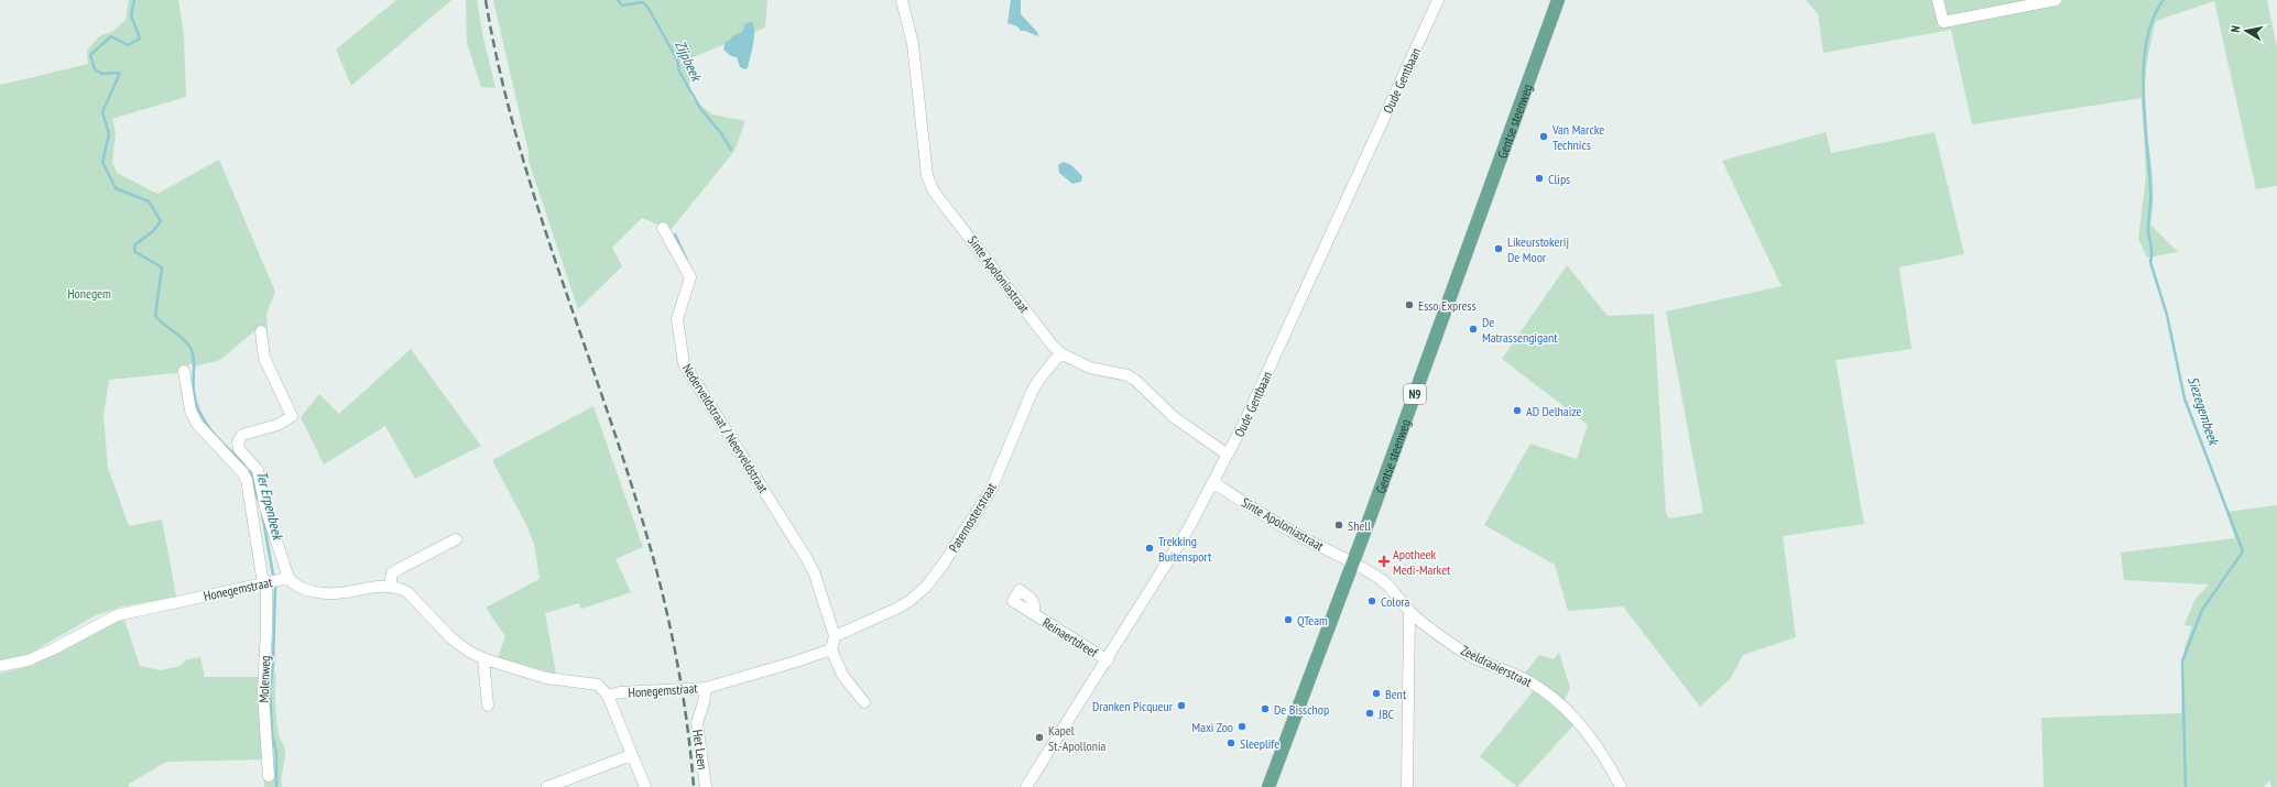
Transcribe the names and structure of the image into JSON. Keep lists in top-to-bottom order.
{
  "streets": {
    "main road": ["Gentse steenweg", "N9"],
    "street": [
      "Oude Gentbaan",
      "Sinte Apoloniastraat",
      "Nederveldstraat / Neerveldstraat",
      "Paternosterstraat",
      "Honegemstraat",
      "Reinaertdreef",
      "Zeeldraaierstraat",
      "Molenweg",
      "Het Leen"
    ]
  },
  "crossings": [
    ["Oude Gentbaan", "Sinte Apoloniastraat"],
    ["Oude Gentbaan", "Reinaertdreef"],
    ["Gentse steenweg", "Sinte Apoloniastraat"],
    ["Gentse steenweg", "Zeeldraaierstraat"],
    ["Sinte Apoloniastraat", "Paternosterstraat"],
    ["Sinte Apoloniastraat", "Zeeldraaierstraat"],
    ["Nederveldstraat / Neerveldstraat", "Paternosterstraat"],
    ["Honegemstraat", "Molenweg"],
    ["Honegemstraat", "Het Leen"]
  ],
  "water": ["Zijpbeek", "Siezegembeek", "Ter Erpenbeek"],
  "parks": ["Honegem"],
  "places": {
    "other": [
      "Van Marcke Technics",
      "Clips",
      "Likeurstokerij De Moor",
      "Esso Express",
      "De Matrassengigant",
      "AD Delhaize",
      "Shell",
      "Trekking Buitensport",
      "Colora",
      "QTeam",
      "Bent",
      "Dranken Picqueur",
      "De Bisschop",
      "JBC",
      "Maxi Zoo",
      "Kapel St.-Apollonia",
      "Sleeplife"
    ],
    "health": ["Apotheek Medi-Market"]
  },
  "north": "left"
}
